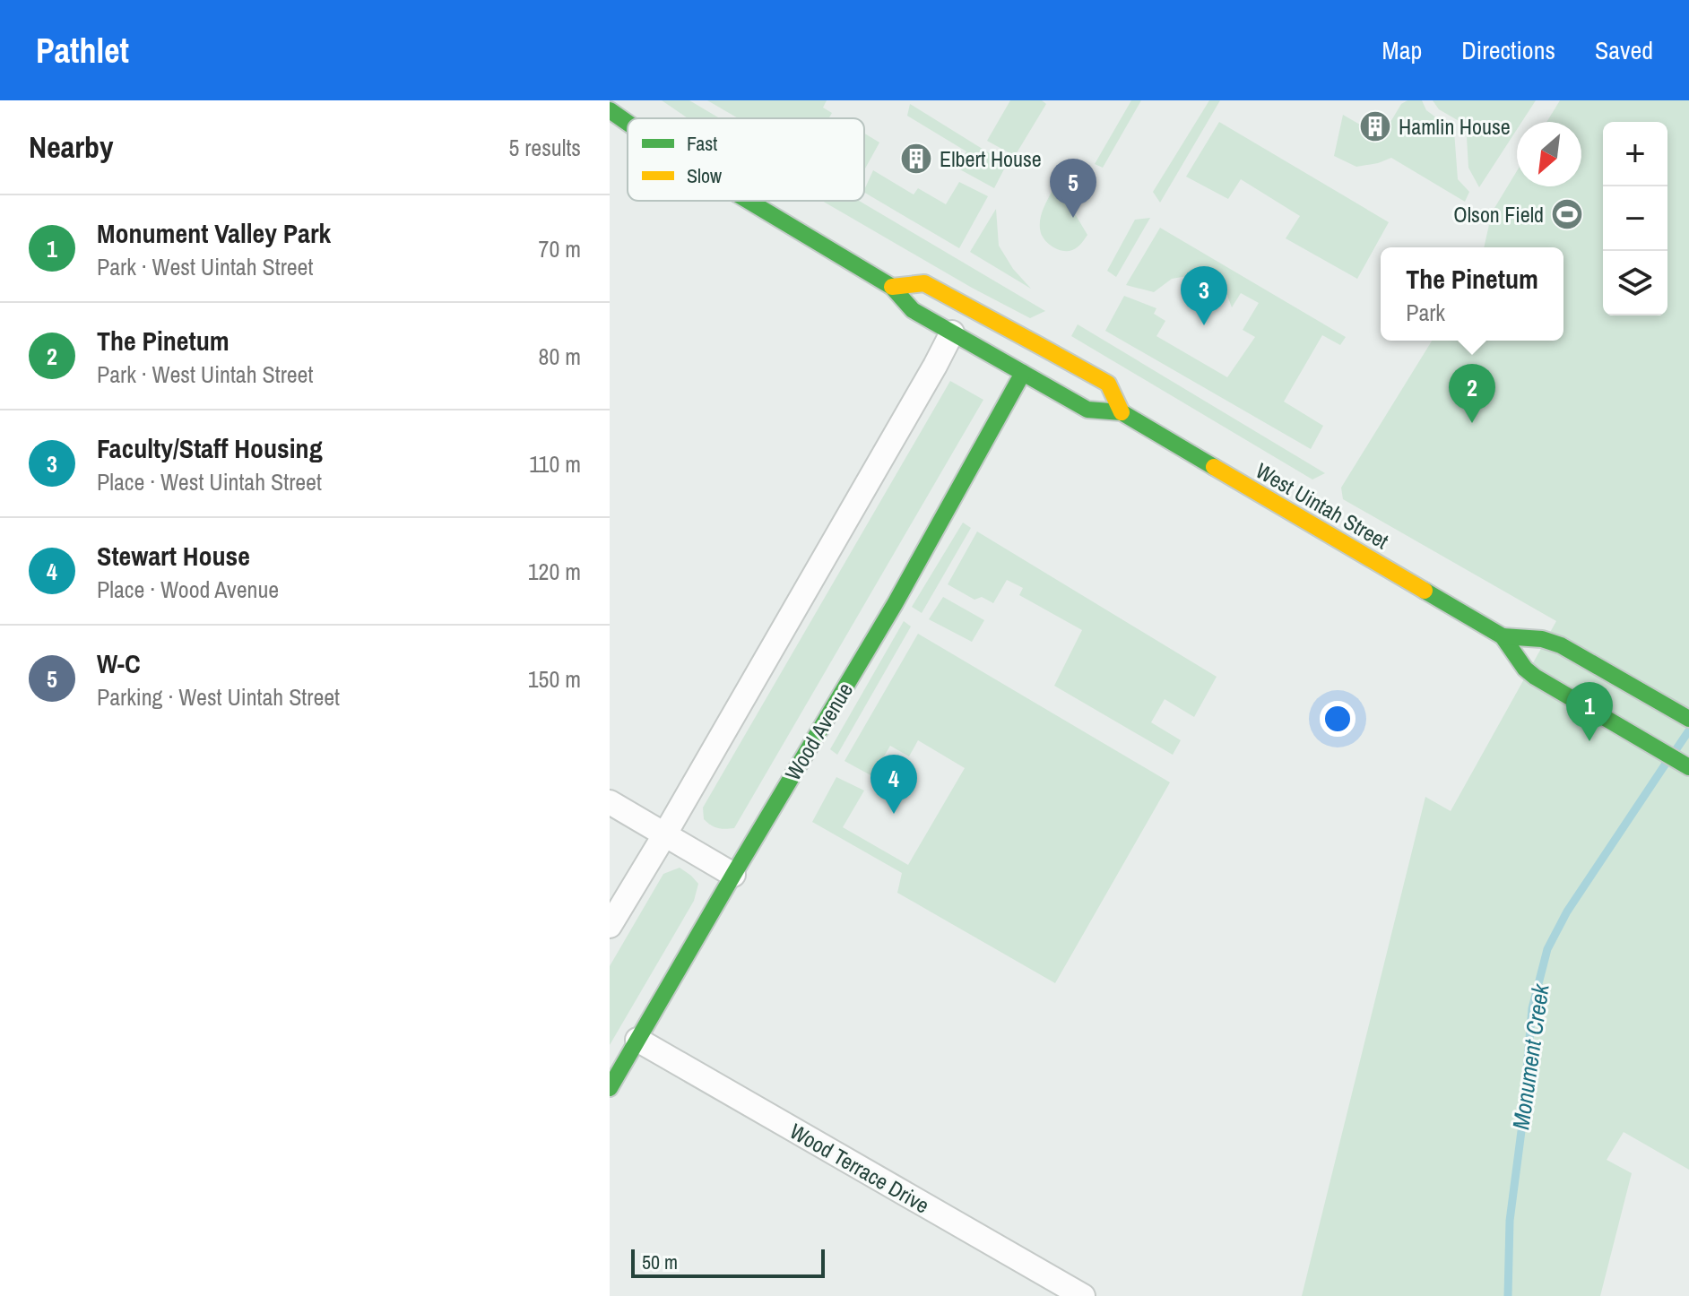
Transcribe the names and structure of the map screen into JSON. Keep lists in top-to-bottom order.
{
  "streets": {
    "main road": ["West Uintah Street", "Wood Avenue"],
    "street": ["Wood Terrace Drive"]
  },
  "crossings": [
    ["West Uintah Street", "Wood Avenue"],
    ["Wood Avenue", "Wood Terrace Drive"]
  ],
  "water": ["Monument Creek"],
  "places": {
    "building": ["Hamlin House", "Elbert House"],
    "sports": ["Olson Field"]
  },
  "legend": ["Fast", "Slow"],
  "scale_bar": "50 m",
  "north": "bottom left",
  "page": {
    "header": "Pathlet",
    "nav": ["Map", "Directions", "Saved"],
    "heading": ["Nearby", "5 results"],
    "map_buttons": ["+", "−"],
    "pins": [
      "5",
      "3",
      "2",
      "1",
      "4"
    ],
    "list": [
      {
        "mark": "1",
        "name": "Monument Valley Park",
        "note": "Park · West Uintah Street",
        "value": "70 m"
      },
      {
        "mark": "2",
        "name": "The Pinetum",
        "note": "Park · West Uintah Street",
        "value": "80 m"
      },
      {
        "mark": "3",
        "name": "Faculty/Staff Housing",
        "note": "Place · West Uintah Street",
        "value": "110 m"
      },
      {
        "mark": "4",
        "name": "Stewart House",
        "note": "Place · Wood Avenue",
        "value": "120 m"
      },
      {
        "mark": "5",
        "name": "W-C",
        "note": "Parking · West Uintah Street",
        "value": "150 m"
      }
    ],
    "popup": ["The Pinetum", "Park"],
    "scale": "50 m"
  }
}
